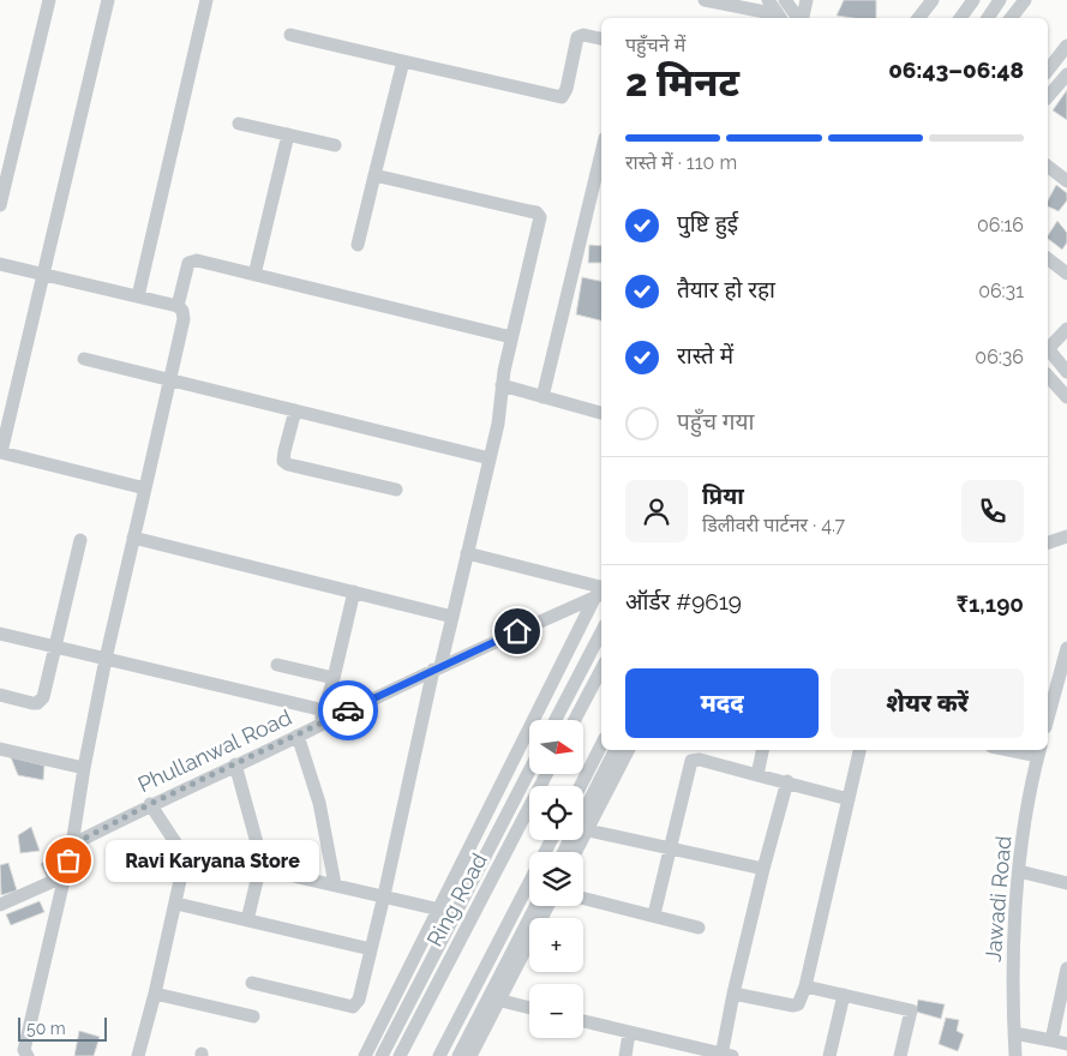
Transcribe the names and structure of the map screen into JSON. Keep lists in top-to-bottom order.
{
  "streets": {
    "street": ["Phullanwal Road", "Jawadi Road", "Ring Road"]
  },
  "places": ["Ravi Karyana Store"],
  "scale_bar": "50 m",
  "north": "right",
  "page": {
    "heading": ["2 मिनट", "पहुँचने में", "06:43–06:48"],
    "panel": [
      "प्रिया",
      "डिलीवरी पार्टनर · 4.7",
      "ऑर्डर #9619",
      "₹1,190"
    ],
    "bar": "रास्ते में · 110 m",
    "list": [
      ["पुष्टि हुई", "06:16"],
      ["तैयार हो रहा", "06:31"],
      ["रास्ते में", "06:36"],
      "पहुँच गया"
    ],
    "buttons": ["मदद", "शेयर करें"],
    "map_buttons": ["+", "−"],
    "bubble": "Ravi Karyana Store",
    "scale": "50 m"
  }
}
